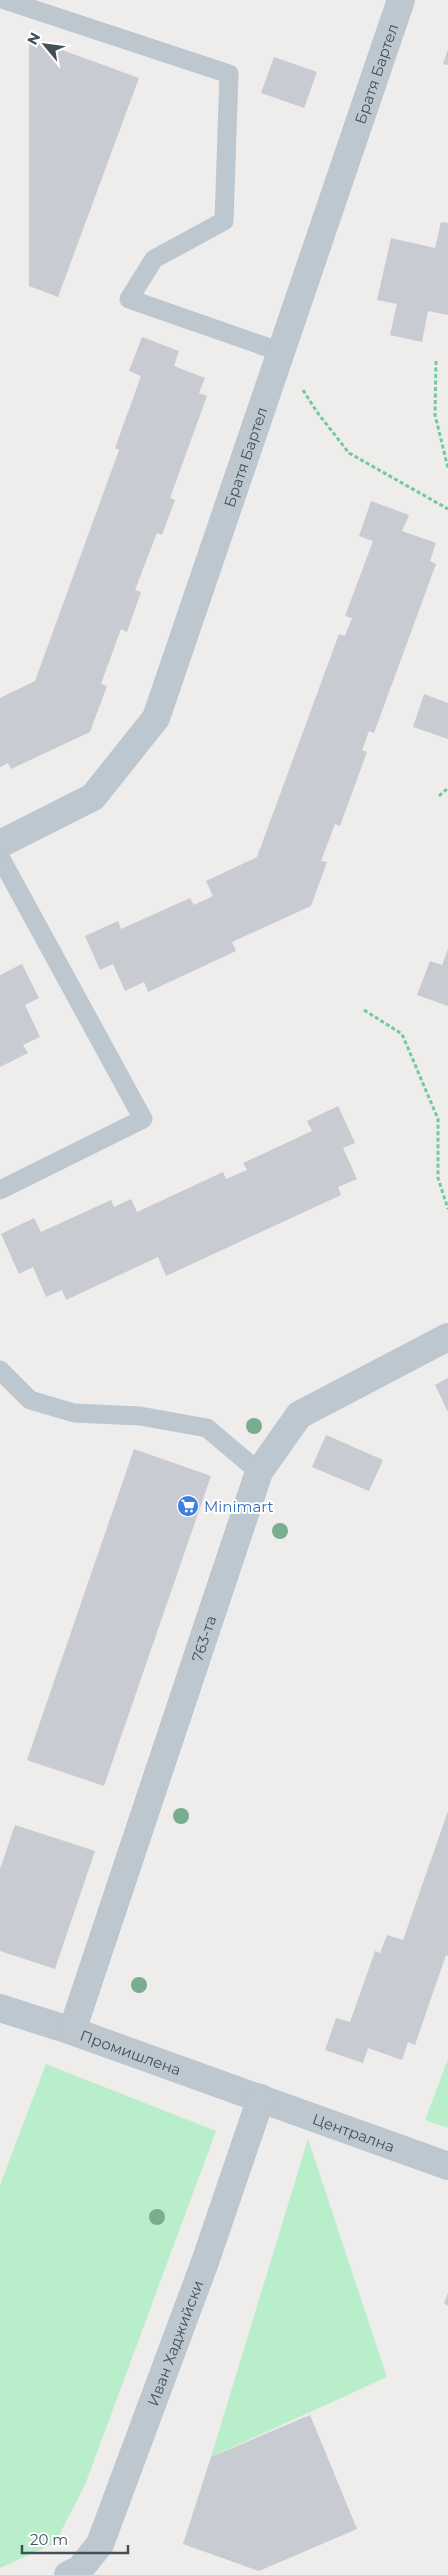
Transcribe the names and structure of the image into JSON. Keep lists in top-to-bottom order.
{
  "streets": {
    "street": [
      "Братя Бартел",
      "763-та",
      "Промишлена",
      "Централна",
      "Иван Хаджийски"
    ]
  },
  "crossings": [
    ["763-та", "Промишлена"],
    ["Промишлена", "Централна"],
    ["Промишлена", "Иван Хаджийски"],
    ["Централна", "Иван Хаджийски"]
  ],
  "places": {
    "supermarket": ["Minimart"]
  },
  "scale_bar": "20 m",
  "north": "top left"
}
